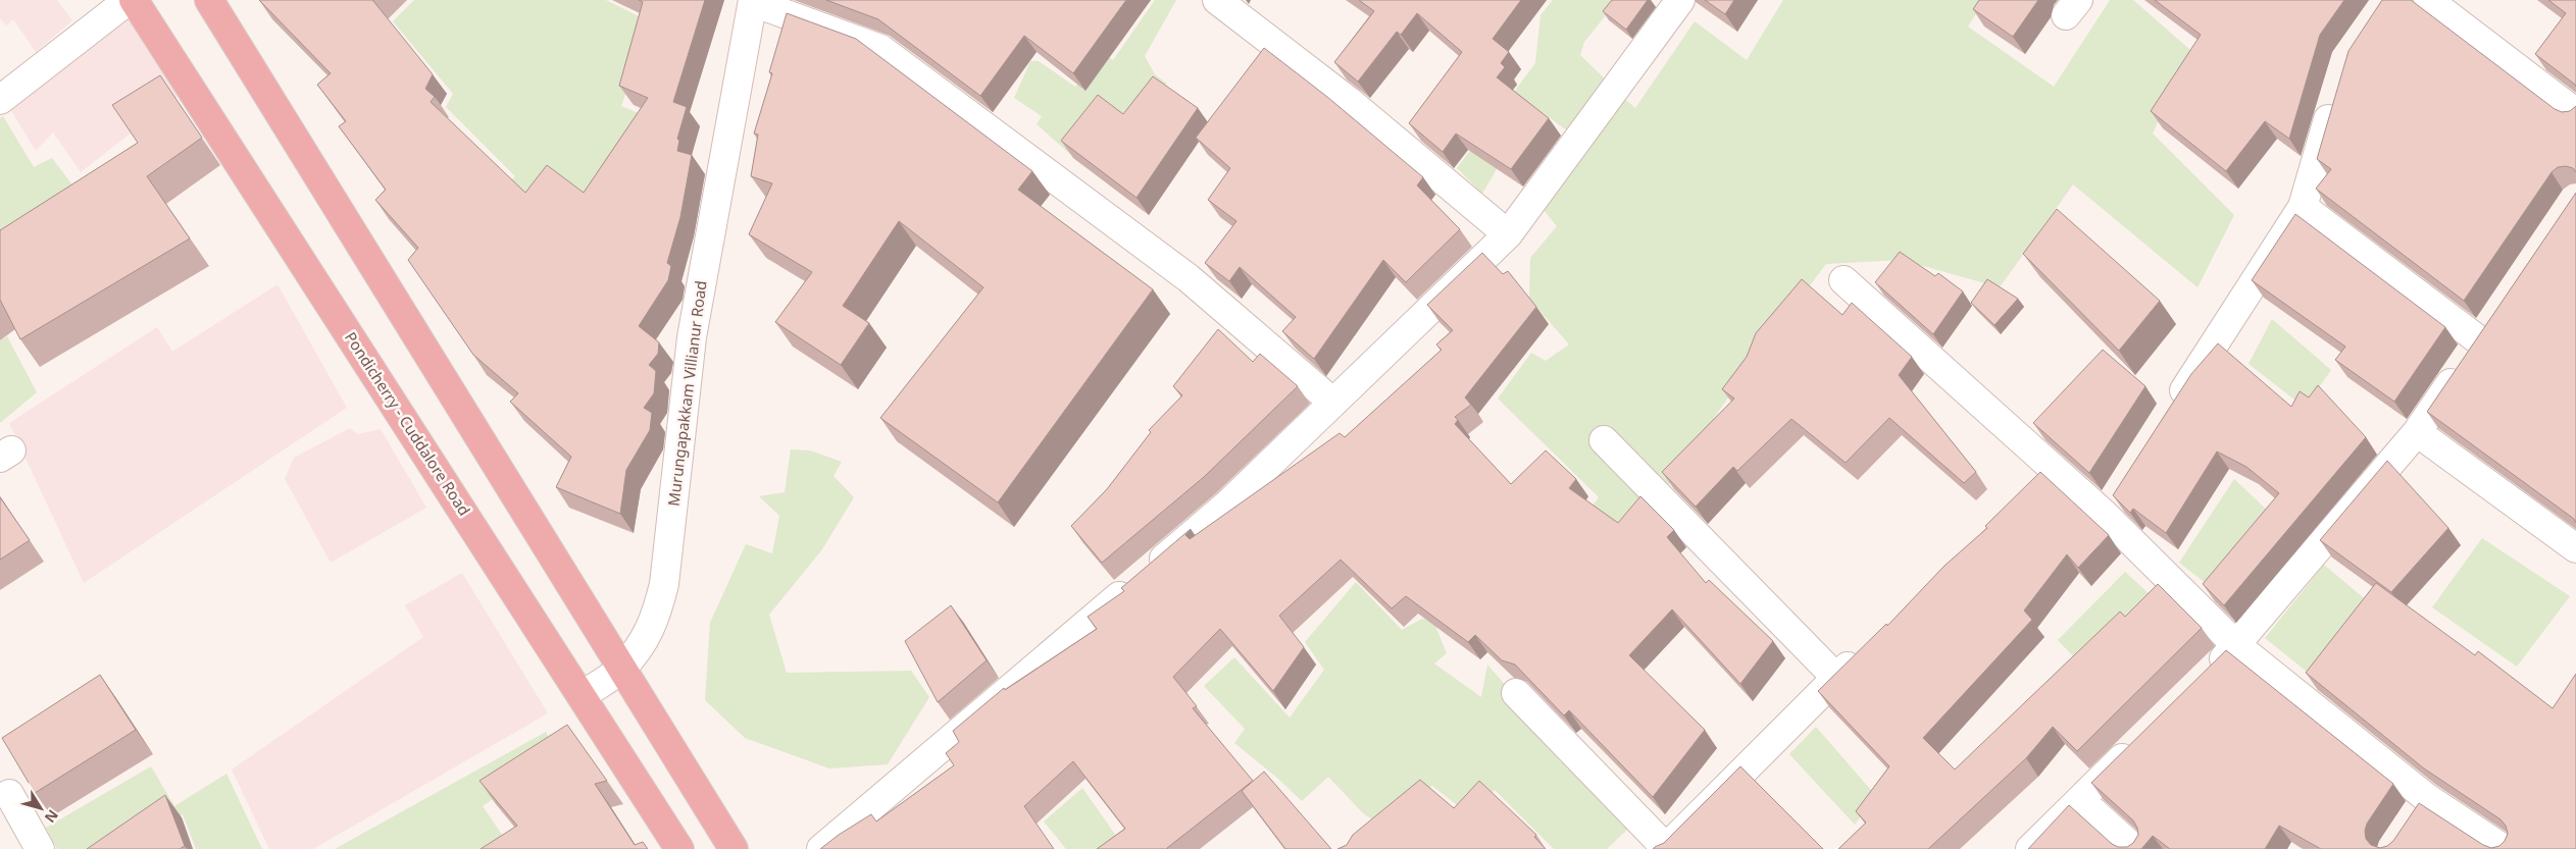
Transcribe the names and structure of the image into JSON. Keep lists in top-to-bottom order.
{
  "streets": {
    "highway": ["Pondicherry - Cuddalore Road"],
    "street": ["Murungapakkam Villianur Road"]
  },
  "crossings": [
    ["Murungapakkam Villianur Road", "Pondicherry - Cuddalore Road"]
  ],
  "north": "bottom right"
}
